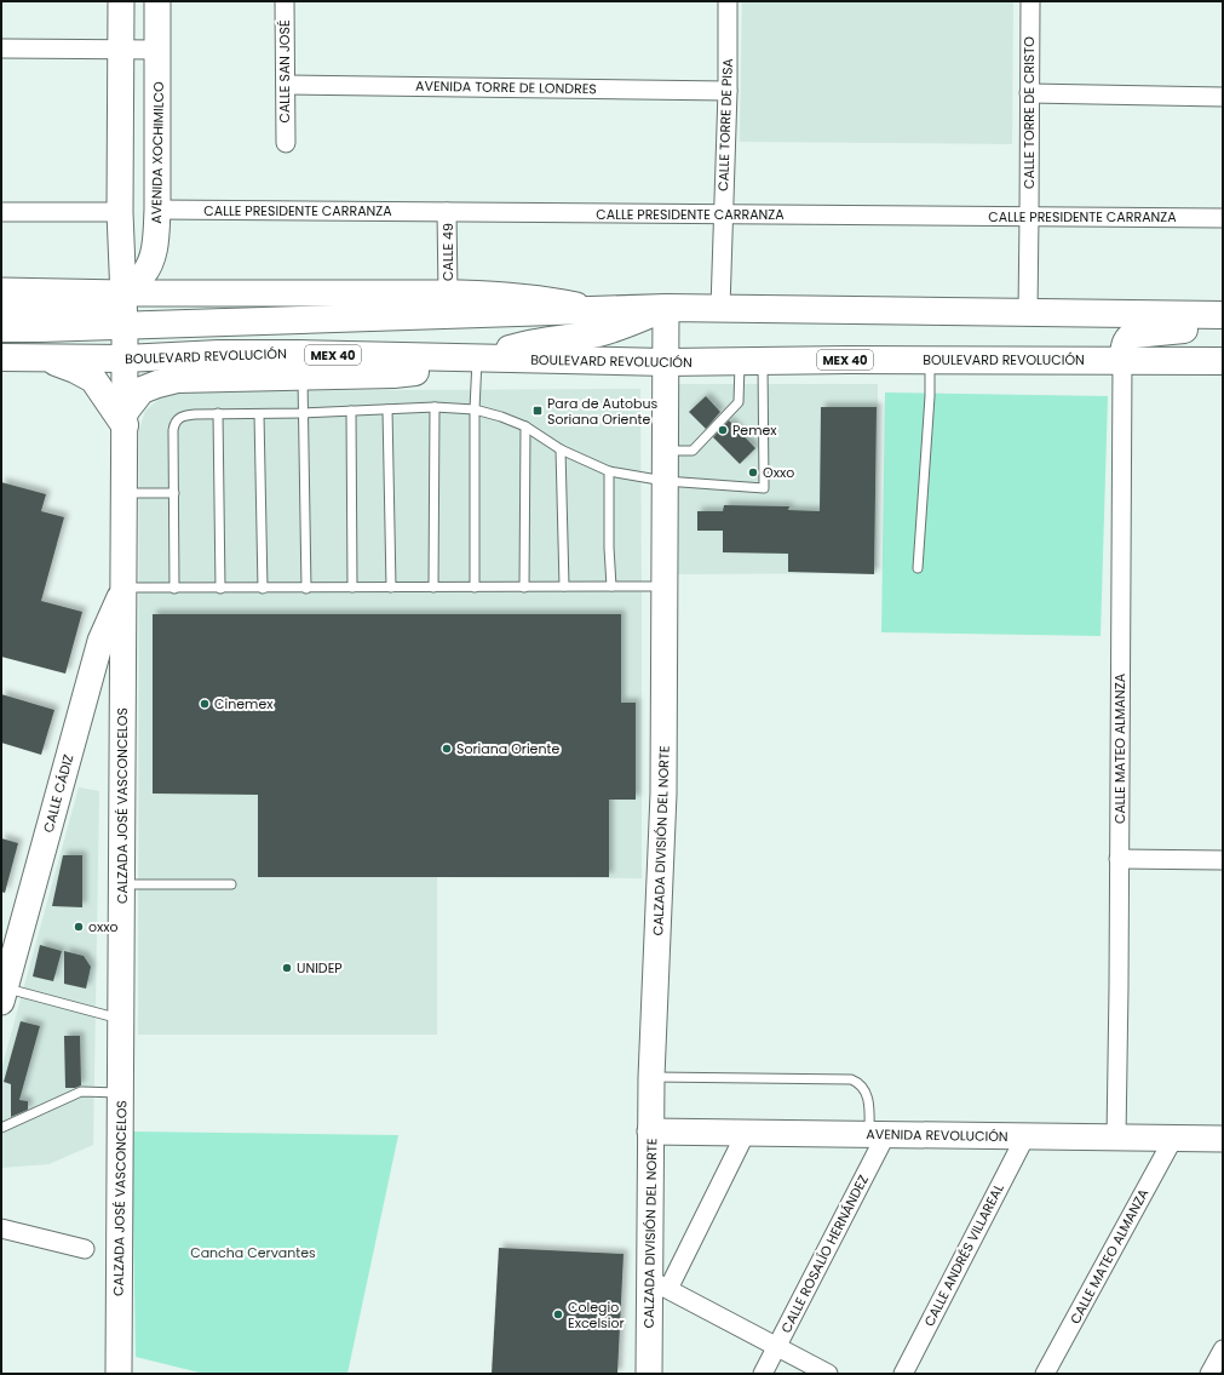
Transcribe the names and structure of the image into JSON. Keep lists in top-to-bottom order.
{
  "streets": {
    "main road": [
      "AVENIDA XOCHIMILCO",
      "MEX 40",
      "BOULEVARD REVOLUCIÓN",
      "CALLE CÁDIZ",
      "CALZADA JOSÉ VASCONCELOS",
      "CALZADA DIVISIÓN DEL NORTE",
      "AVENIDA REVOLUCIÓN"
    ],
    "street": [
      "CALLE SAN JOSÉ",
      "AVENIDA TORRE DE LONDRES",
      "CALLE TORRE DE CRISTO",
      "CALLE TORRE DE PISA",
      "CALLE PRESIDENTE CARRANZA",
      "CALLE 49",
      "CALLE MATEO ALMANZA",
      "CALLE ROSALÍO HERNÁNDEZ",
      "CALLE ANDRÉS VILLAREAL"
    ]
  },
  "crossings": [
    ["CALLE SAN JOSÉ", "AVENIDA TORRE DE LONDRES"],
    ["AVENIDA TORRE DE LONDRES", "CALLE TORRE DE PISA"],
    ["CALLE TORRE DE CRISTO", "CALLE PRESIDENTE CARRANZA"],
    ["CALLE TORRE DE PISA", "CALLE PRESIDENTE CARRANZA"],
    ["AVENIDA XOCHIMILCO", "CALLE PRESIDENTE CARRANZA"],
    ["CALLE PRESIDENTE CARRANZA", "CALLE 49"],
    ["BOULEVARD REVOLUCIÓN", "CALLE MATEO ALMANZA"],
    ["BOULEVARD REVOLUCIÓN", "CALZADA JOSÉ VASCONCELOS"],
    ["BOULEVARD REVOLUCIÓN", "CALZADA DIVISIÓN DEL NORTE"],
    ["CALLE MATEO ALMANZA", "AVENIDA REVOLUCIÓN"],
    ["CALLE CÁDIZ", "CALZADA JOSÉ VASCONCELOS"],
    ["CALZADA DIVISIÓN DEL NORTE", "AVENIDA REVOLUCIÓN"],
    ["AVENIDA REVOLUCIÓN", "CALLE ROSALÍO HERNÁNDEZ"],
    ["AVENIDA REVOLUCIÓN", "CALLE ANDRÉS VILLAREAL"]
  ],
  "parks": ["Cancha Cervantes"],
  "places": {
    "transit": ["Para de Autobus Soriana Oriente"],
    "other": [
      "Pemex",
      "Oxxo",
      "Cinemex",
      "Soriana Oriente",
      "oxxo",
      "UNIDEP",
      "Colegio Excelsior"
    ]
  }
}
